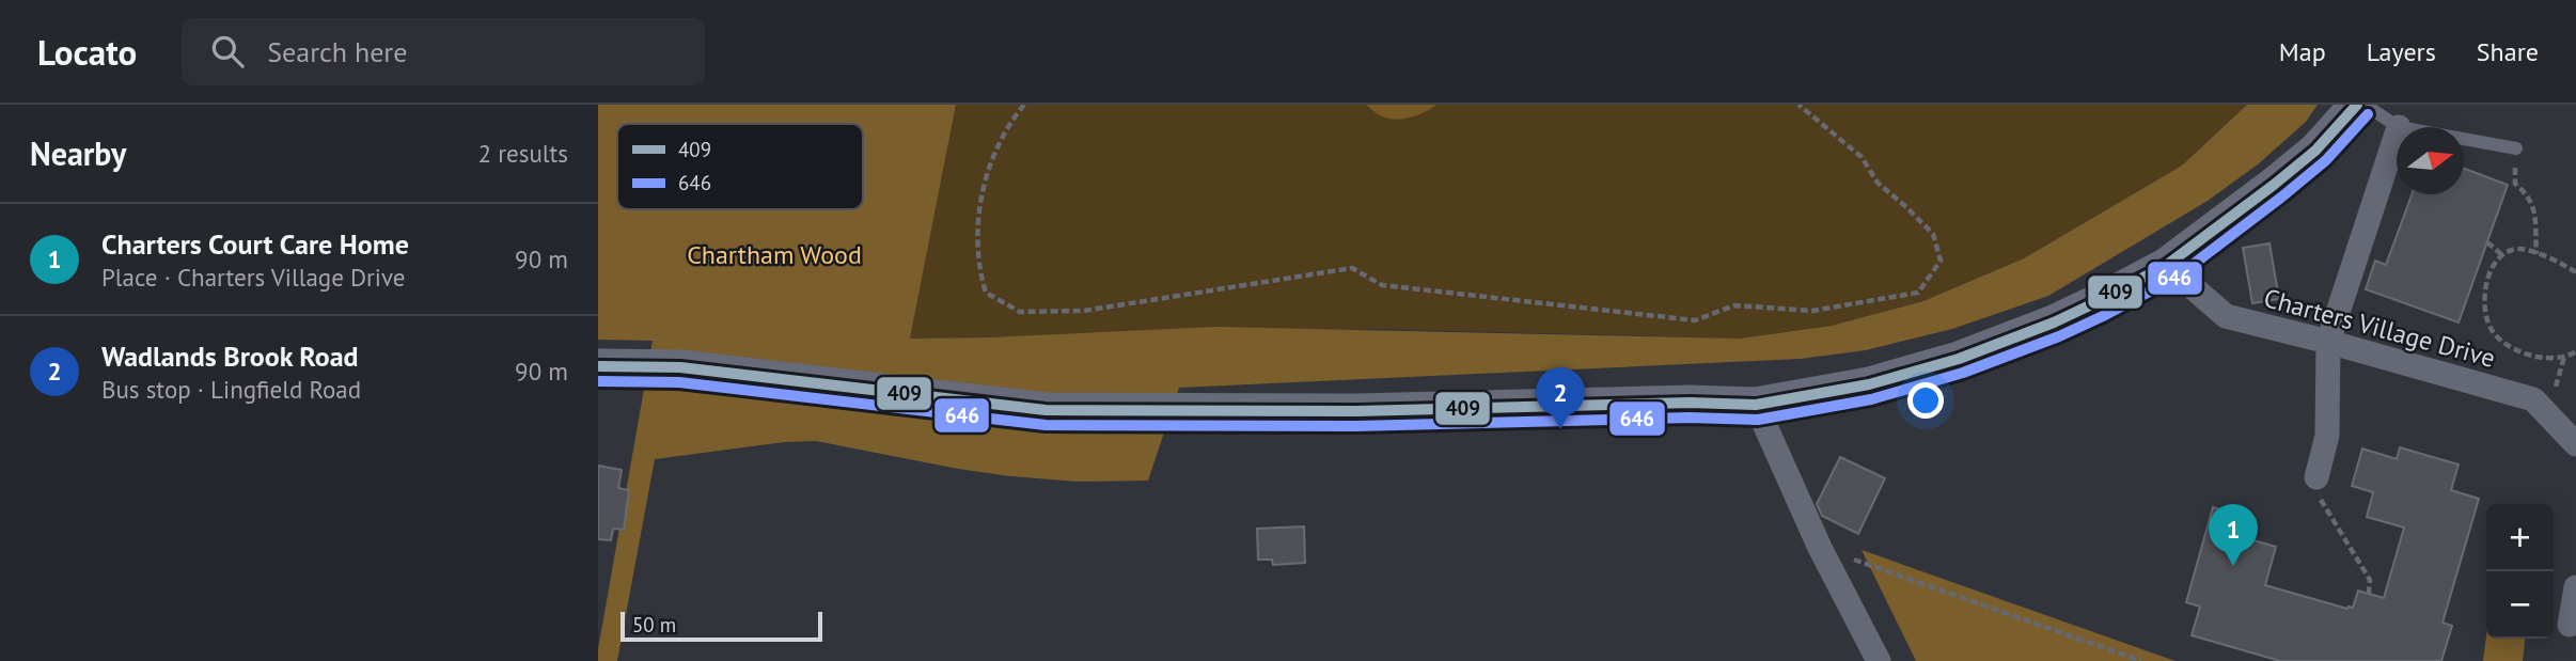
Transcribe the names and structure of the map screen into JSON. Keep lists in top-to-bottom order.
{
  "streets": {
    "street": ["Charters Village Drive"]
  },
  "parks": ["Chartham Wood"],
  "lines": ["transit line 409", "transit line 646"],
  "legend": ["409", "646"],
  "scale_bar": "50 m",
  "north": "right",
  "page": {
    "header": "Locato",
    "search": "Search here",
    "nav": ["Map", "Layers", "Share"],
    "heading": ["Nearby", "2 results"],
    "list": [
      {
        "mark": "1",
        "name": "Charters Court Care Home",
        "note": "Place · Charters Village Drive",
        "value": "90 m"
      },
      {
        "mark": "2",
        "name": "Wadlands Brook Road",
        "note": "Bus stop · Lingfield Road",
        "value": "90 m"
      }
    ],
    "pins": ["2", "1"],
    "map_buttons": ["+", "−"],
    "scale": "50 m"
  }
}
